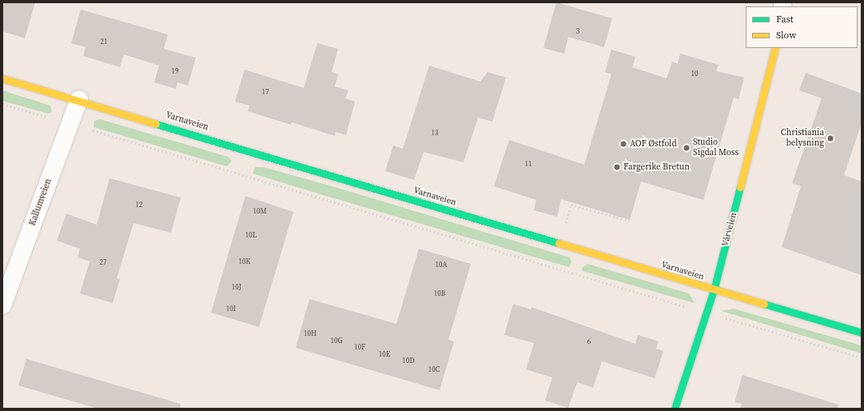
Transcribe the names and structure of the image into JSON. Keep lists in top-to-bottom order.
{
  "streets": {
    "street": ["Varnaveien", "Kallumveien", "Vårveien"]
  },
  "crossings": [
    ["Varnaveien", "Kallumveien"],
    ["Varnaveien", "Vårveien"]
  ],
  "places": [
    "Christiania belysning",
    "AOF Østfold",
    "Studio Sigdal Moss",
    "Fargerike Bretun"
  ],
  "house_numbers": [
    "3",
    "21",
    "19",
    "10",
    "17",
    "13",
    "11",
    "12",
    "10M",
    "10L",
    "10K",
    "27",
    "10A",
    "10J",
    "10B",
    "10I",
    "10H",
    "10G",
    "6",
    "10F",
    "10E",
    "10D",
    "10C"
  ],
  "legend": ["Fast", "Slow"]
}
